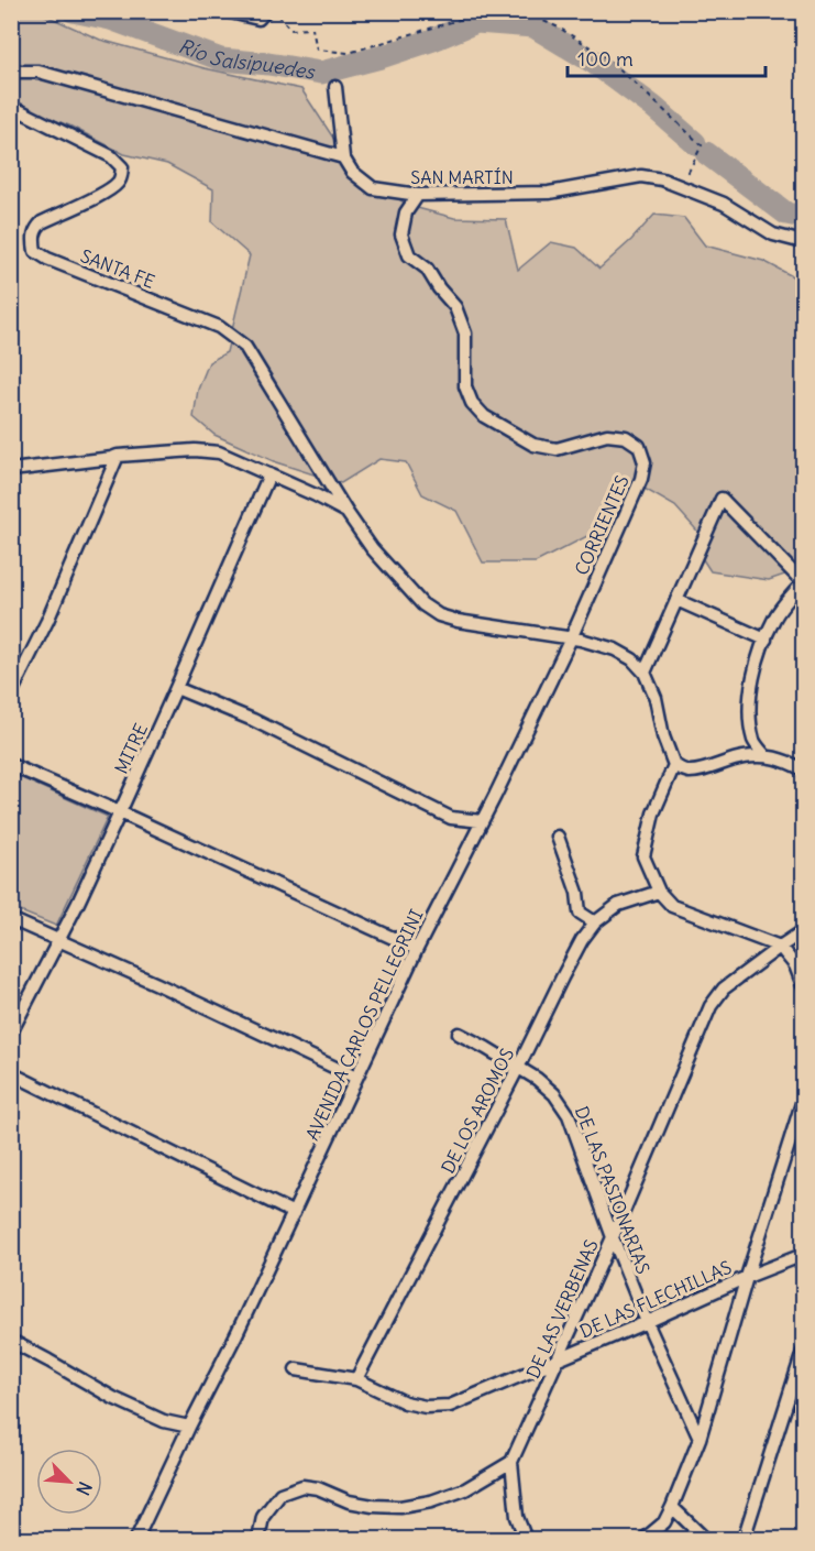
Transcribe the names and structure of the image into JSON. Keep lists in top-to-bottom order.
{
  "streets": {
    "street": [
      "SAN MARTÍN",
      "SANTA FE",
      "CORRIENTES",
      "MITRE",
      "AVENIDA CARLOS PELLEGRINI",
      "DE LOS AROMOS",
      "DE LAS PASIONARIAS",
      "DE LAS FLECHILLAS",
      "DE LAS VERBENAS"
    ]
  },
  "crossings": [
    ["SAN MARTÍN", "CORRIENTES"],
    ["CORRIENTES", "AVENIDA CARLOS PELLEGRINI"],
    ["DE LOS AROMOS", "DE LAS PASIONARIAS"],
    ["DE LOS AROMOS", "DE LAS FLECHILLAS"],
    ["DE LAS PASIONARIAS", "DE LAS FLECHILLAS"],
    ["DE LAS PASIONARIAS", "DE LAS VERBENAS"],
    ["DE LAS FLECHILLAS", "DE LAS VERBENAS"]
  ],
  "water": ["Río Salsipuedes"],
  "scale_bar": "100 m",
  "north": "bottom right"
}
